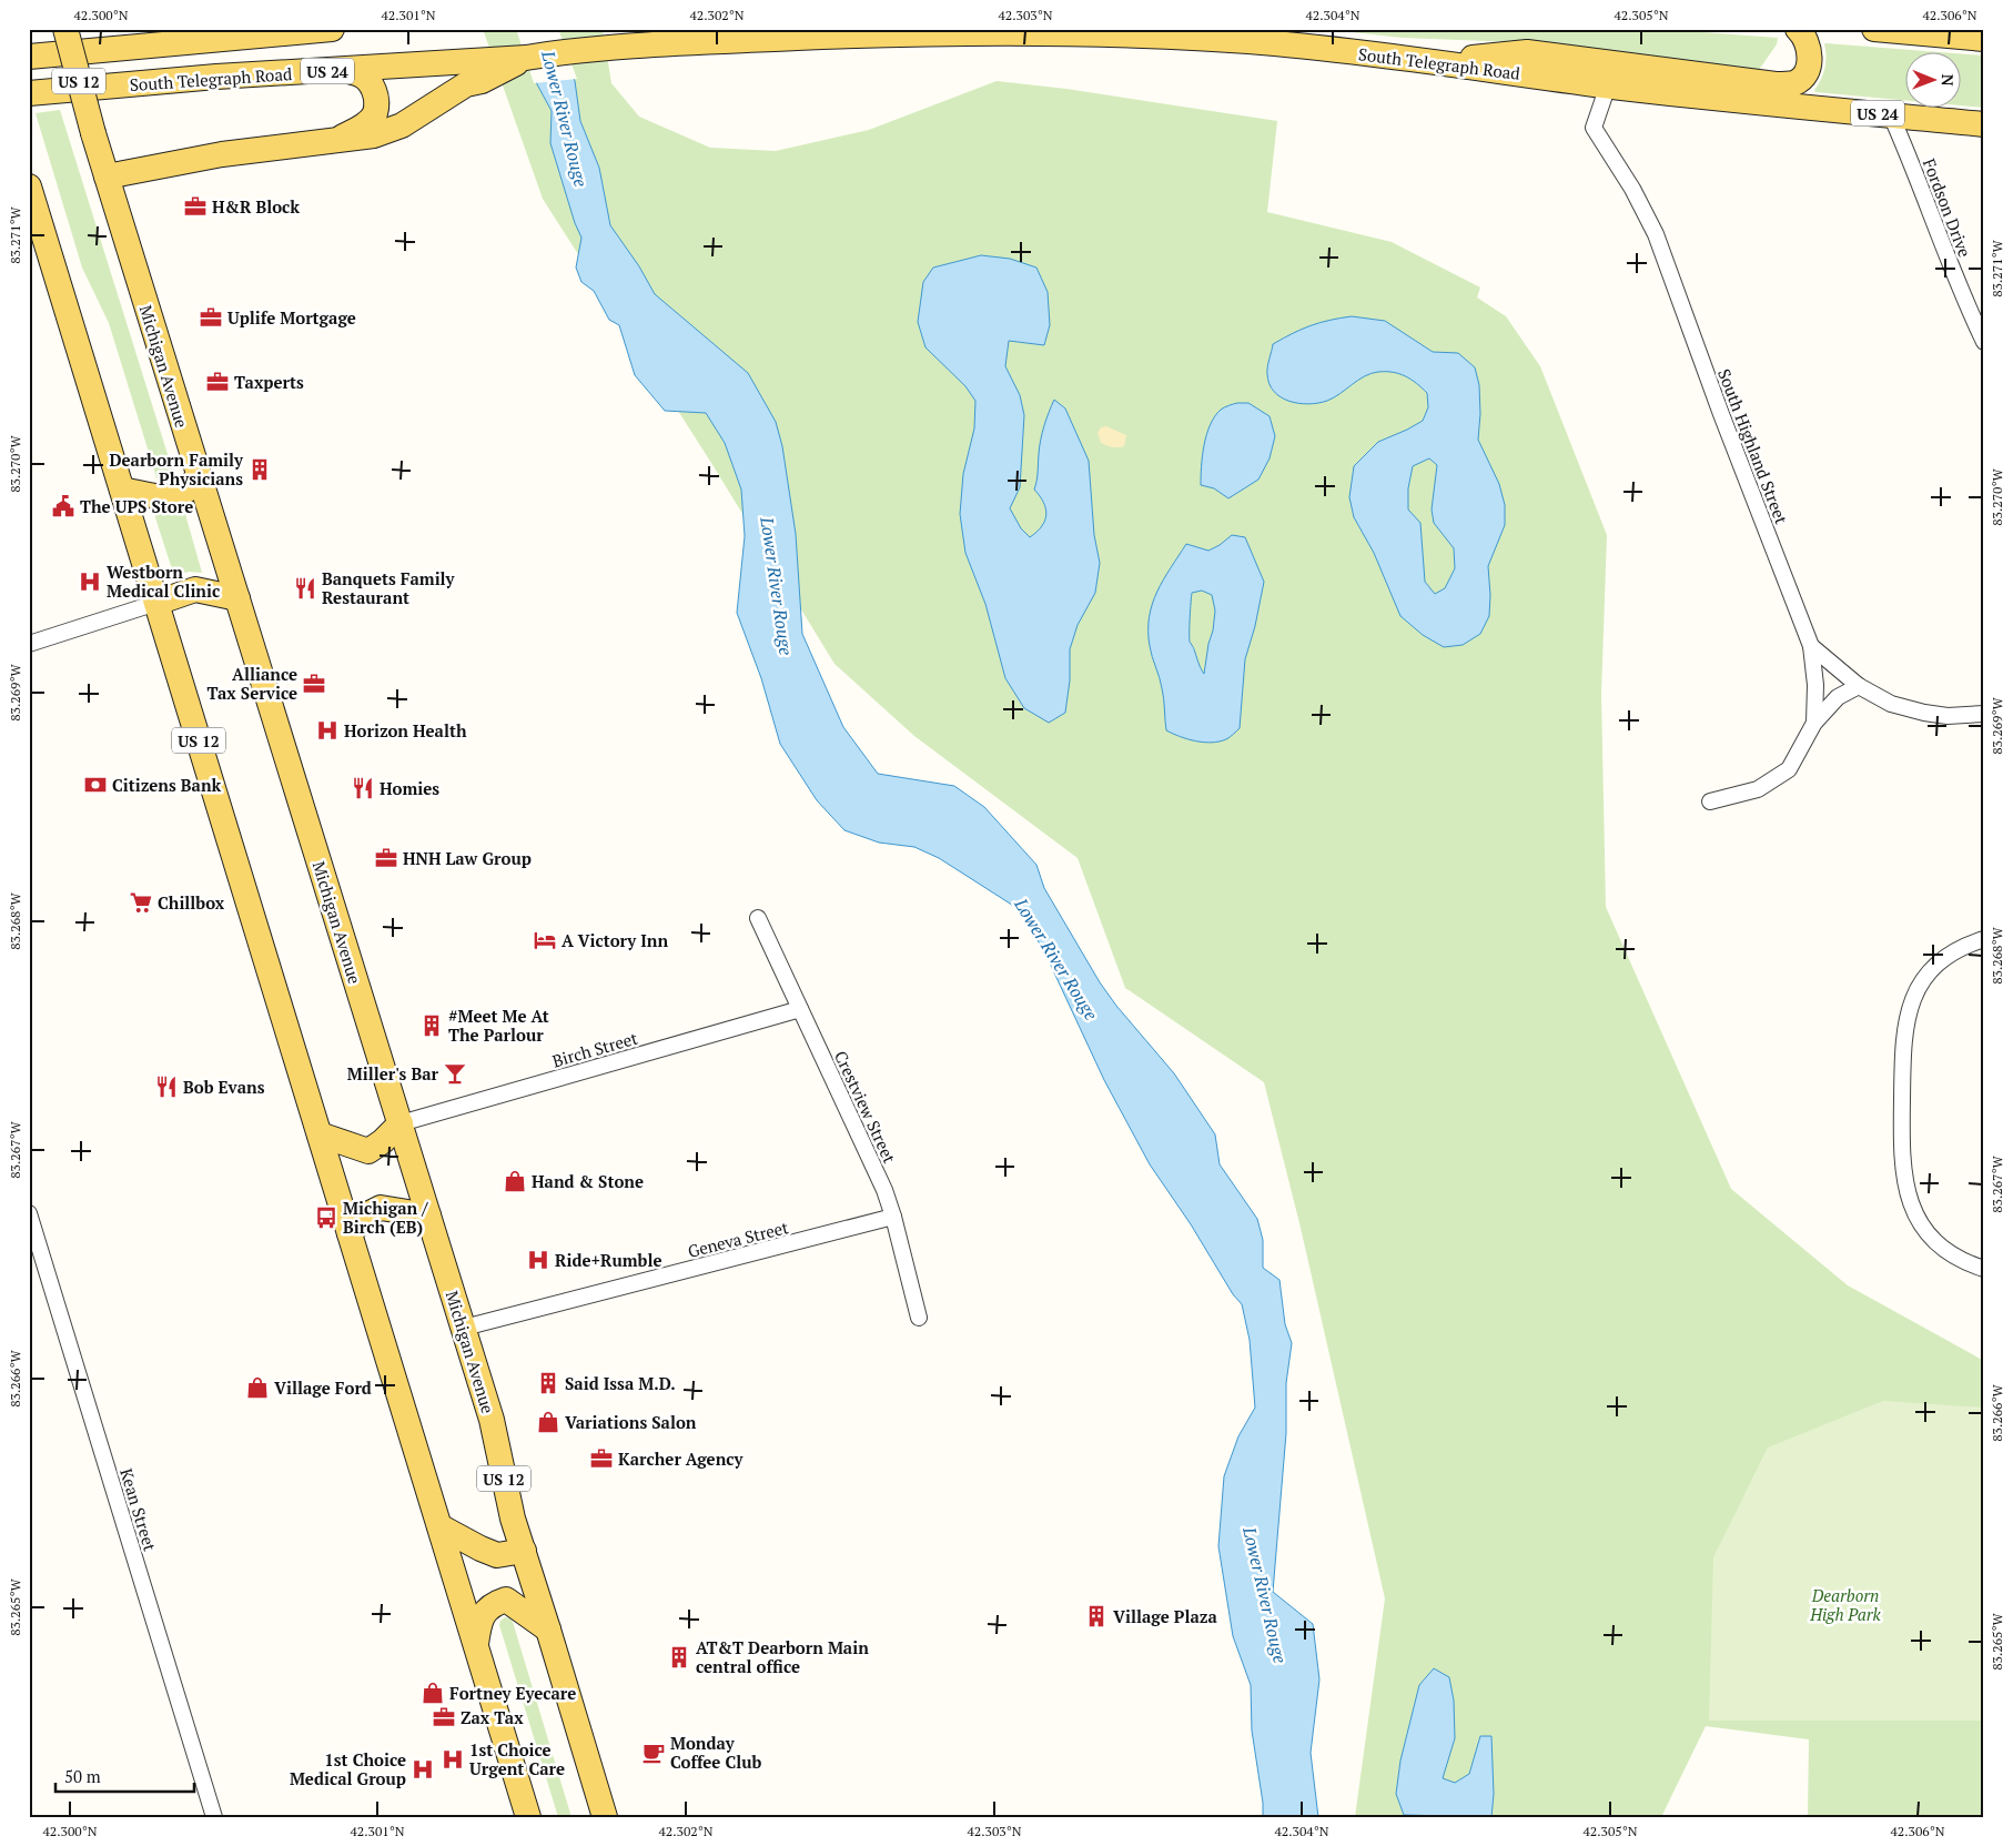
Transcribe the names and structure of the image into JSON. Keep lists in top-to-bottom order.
{
  "streets": {
    "main road": [
      "South Telegraph Road",
      "US 24",
      "US 12",
      "Michigan Avenue"
    ],
    "street": [
      "Fordson Drive",
      "South Highland Street",
      "Birch Street",
      "Crestview Street",
      "Geneva Street",
      "Kean Street"
    ]
  },
  "crossings": [
    ["South Telegraph Road", "Fordson Drive"],
    ["South Telegraph Road", "South Highland Street"],
    ["Michigan Avenue", "Birch Street"],
    ["Michigan Avenue", "Geneva Street"],
    ["Birch Street", "Crestview Street"],
    ["Crestview Street", "Geneva Street"]
  ],
  "water": ["Lower River Rouge"],
  "parks": ["Dearborn High Park"],
  "places": {
    "office": [
      "H&R Block",
      "Uplife Mortgage",
      "Taxperts",
      "Alliance Tax Service",
      "HNH Law Group",
      "Karcher Agency",
      "Zax Tax"
    ],
    "building": [
      "Dearborn Family Physicians",
      "#Meet Me At The Parlour",
      "Said Issa M.D.",
      "Village Plaza",
      "AT&T Dearborn Main central office"
    ],
    "public building": ["The UPS Store"],
    "hospital": [
      "Westborn Medical Clinic",
      "Horizon Health",
      "Ride+Rumble",
      "1st Choice Urgent Care",
      "1st Choice Medical Group"
    ],
    "restaurant": ["Banquets Family Restaurant", "Homies", "Bob Evans"],
    "bank": ["Citizens Bank"],
    "supermarket": ["Chillbox"],
    "hotel": ["A Victory Inn"],
    "bar": ["Miller's Bar"],
    "shop": [
      "Hand & Stone",
      "Village Ford",
      "Variations Salon",
      "Fortney Eyecare"
    ],
    "bus stop": ["Michigan / Birch (EB)"],
    "cafe": ["Monday Coffee Club"]
  },
  "scale_bar": "50 m",
  "north": "right",
  "coordinates": [
    "42.300°N",
    "42.301°N",
    "42.302°N",
    "42.303°N",
    "42.304°N",
    "42.305°N",
    "42.306°N",
    "83.271°W",
    "83.270°W",
    "83.269°W",
    "83.268°W",
    "83.267°W",
    "83.266°W",
    "83.265°W"
  ]
}
